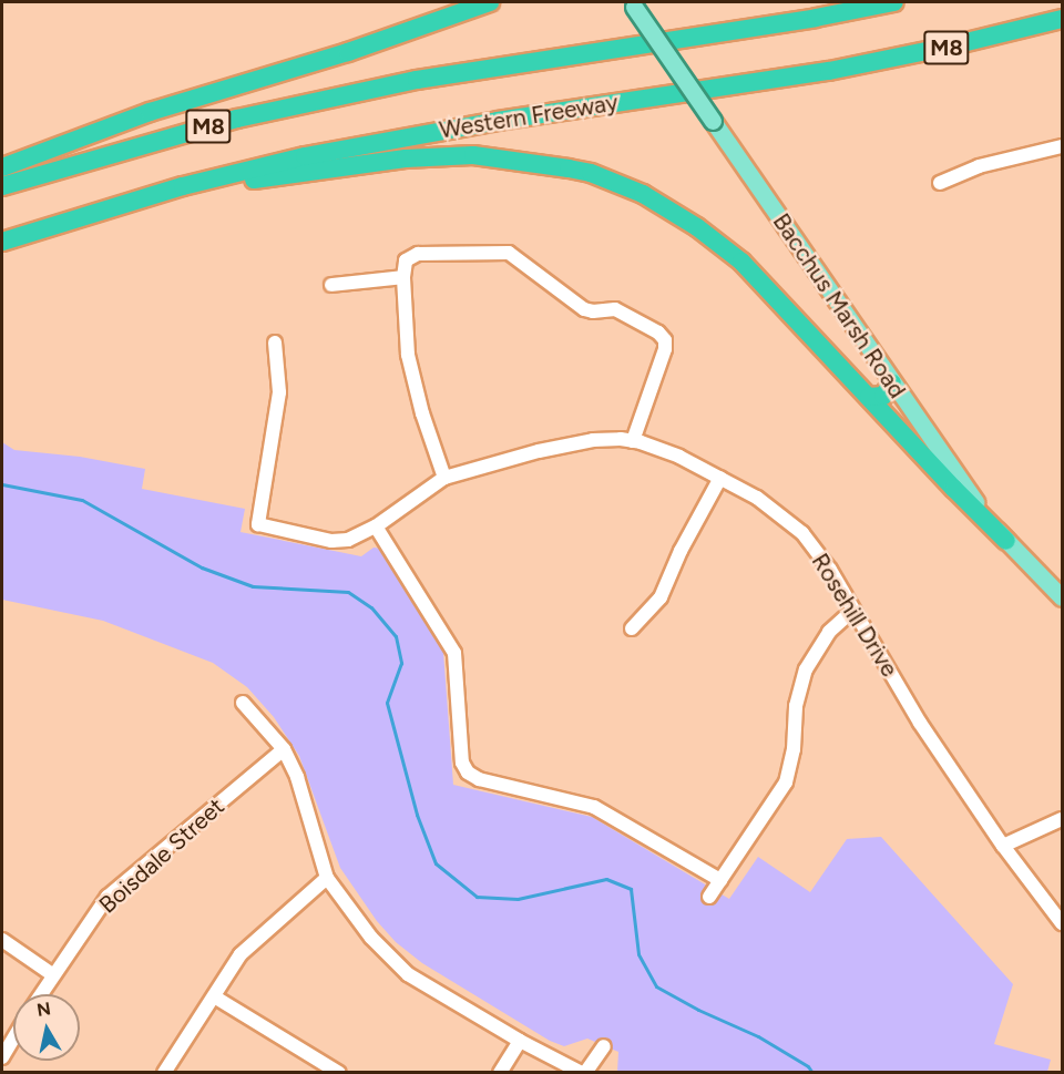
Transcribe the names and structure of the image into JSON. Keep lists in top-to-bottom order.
{
  "streets": {
    "highway": ["M8", "Western Freeway"],
    "main road": ["Bacchus Marsh Road"],
    "street": ["Rosehill Drive", "Boisdale Street"]
  },
  "north": "top"
}
